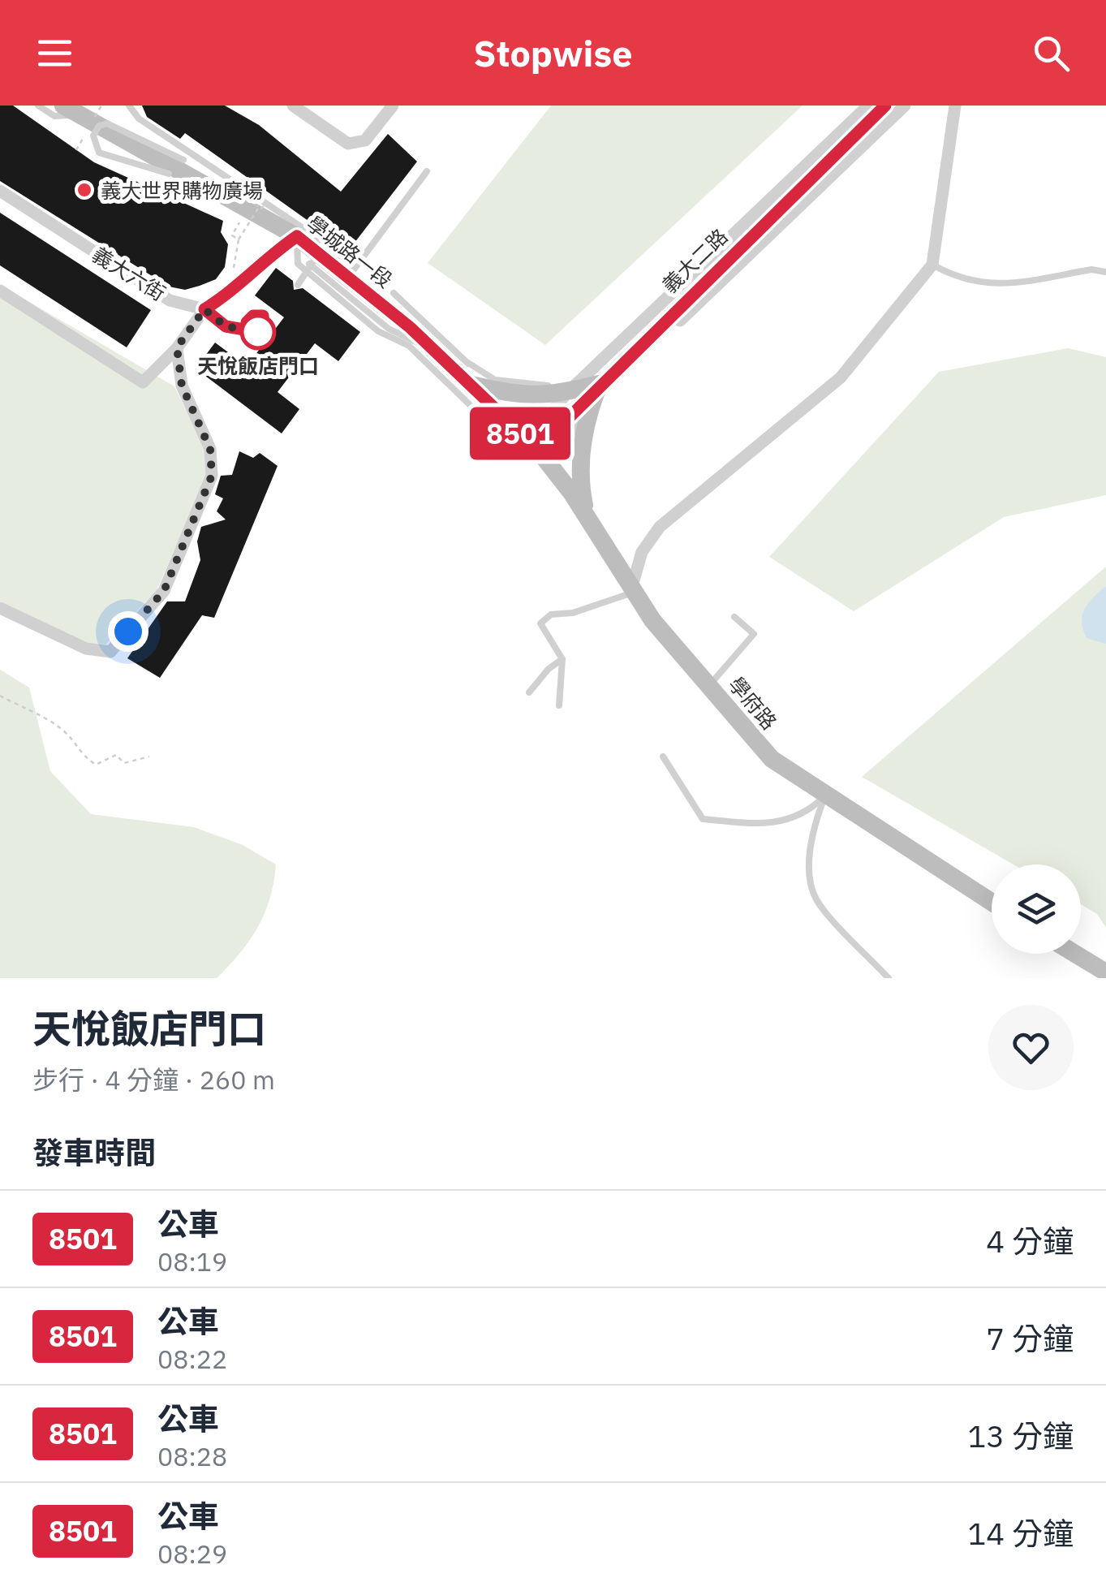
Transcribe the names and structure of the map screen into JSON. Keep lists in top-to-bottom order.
{
  "streets": {
    "main road": ["學城路一段", "義大二路", "學府路"],
    "street": ["義大六街"]
  },
  "crossings": [
    ["學城路一段", "義大二路"],
    ["學城路一段", "學府路"],
    ["義大二路", "學府路"]
  ],
  "places": ["義大世界購物廣場", "天悅飯店門口"],
  "lines": ["bus line 8501"],
  "page": {
    "header": "Stopwise",
    "on_map": "8501",
    "heading": [
      ["天悅飯店門口", "步行 · 4 分鐘 · 260 m"],
      "發車時間"
    ],
    "list": [
      {
        "mark": "8501",
        "name": "公車",
        "note": "08:19",
        "value": "4 分鐘"
      },
      {
        "mark": "8501",
        "name": "公車",
        "note": "08:22",
        "value": "7 分鐘"
      },
      {
        "mark": "8501",
        "name": "公車",
        "note": "08:28",
        "value": "13 分鐘"
      },
      {
        "mark": "8501",
        "name": "公車",
        "note": "08:29",
        "value": "14 分鐘"
      }
    ]
  }
}
